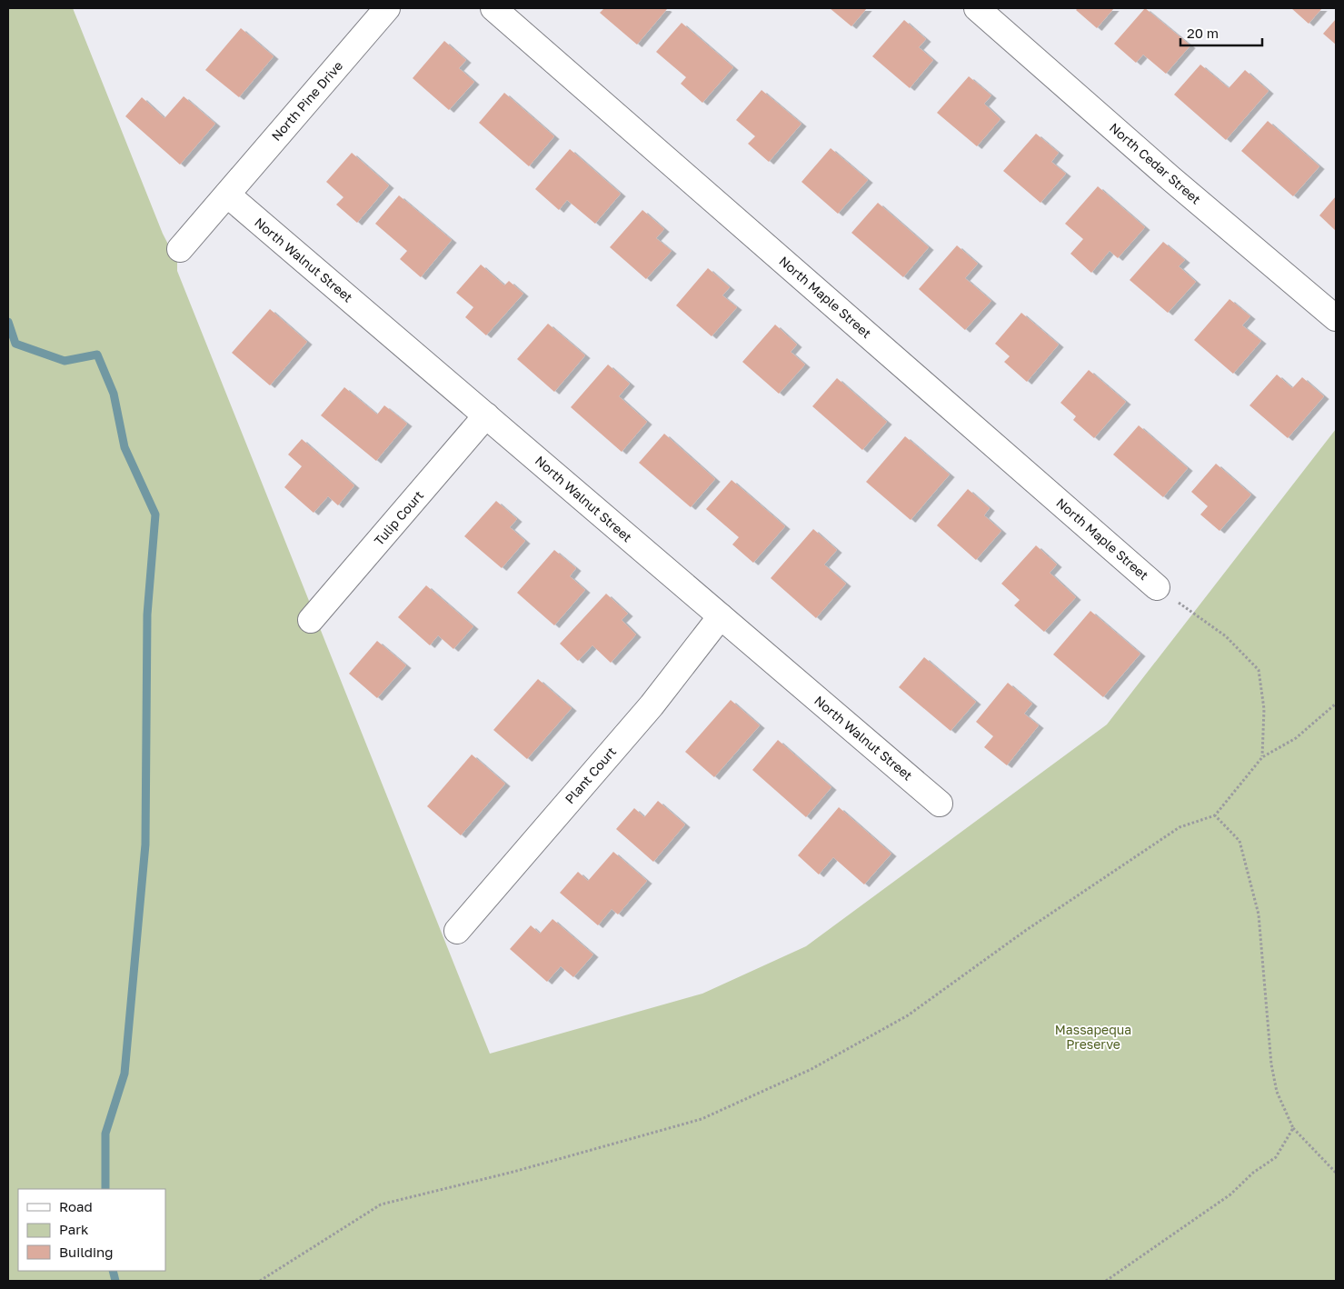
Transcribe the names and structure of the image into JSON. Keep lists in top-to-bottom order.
{
  "streets": {
    "street": [
      "North Pine Drive",
      "North Cedar Street",
      "North Walnut Street",
      "North Maple Street",
      "Tulip Court",
      "Plant Court"
    ]
  },
  "crossings": [
    ["North Pine Drive", "North Walnut Street"],
    ["North Walnut Street", "Tulip Court"],
    ["North Walnut Street", "Plant Court"]
  ],
  "parks": ["Massapequa Preserve"],
  "legend": ["Road", "Park", "Building"],
  "scale_bar": "20 m"
}
